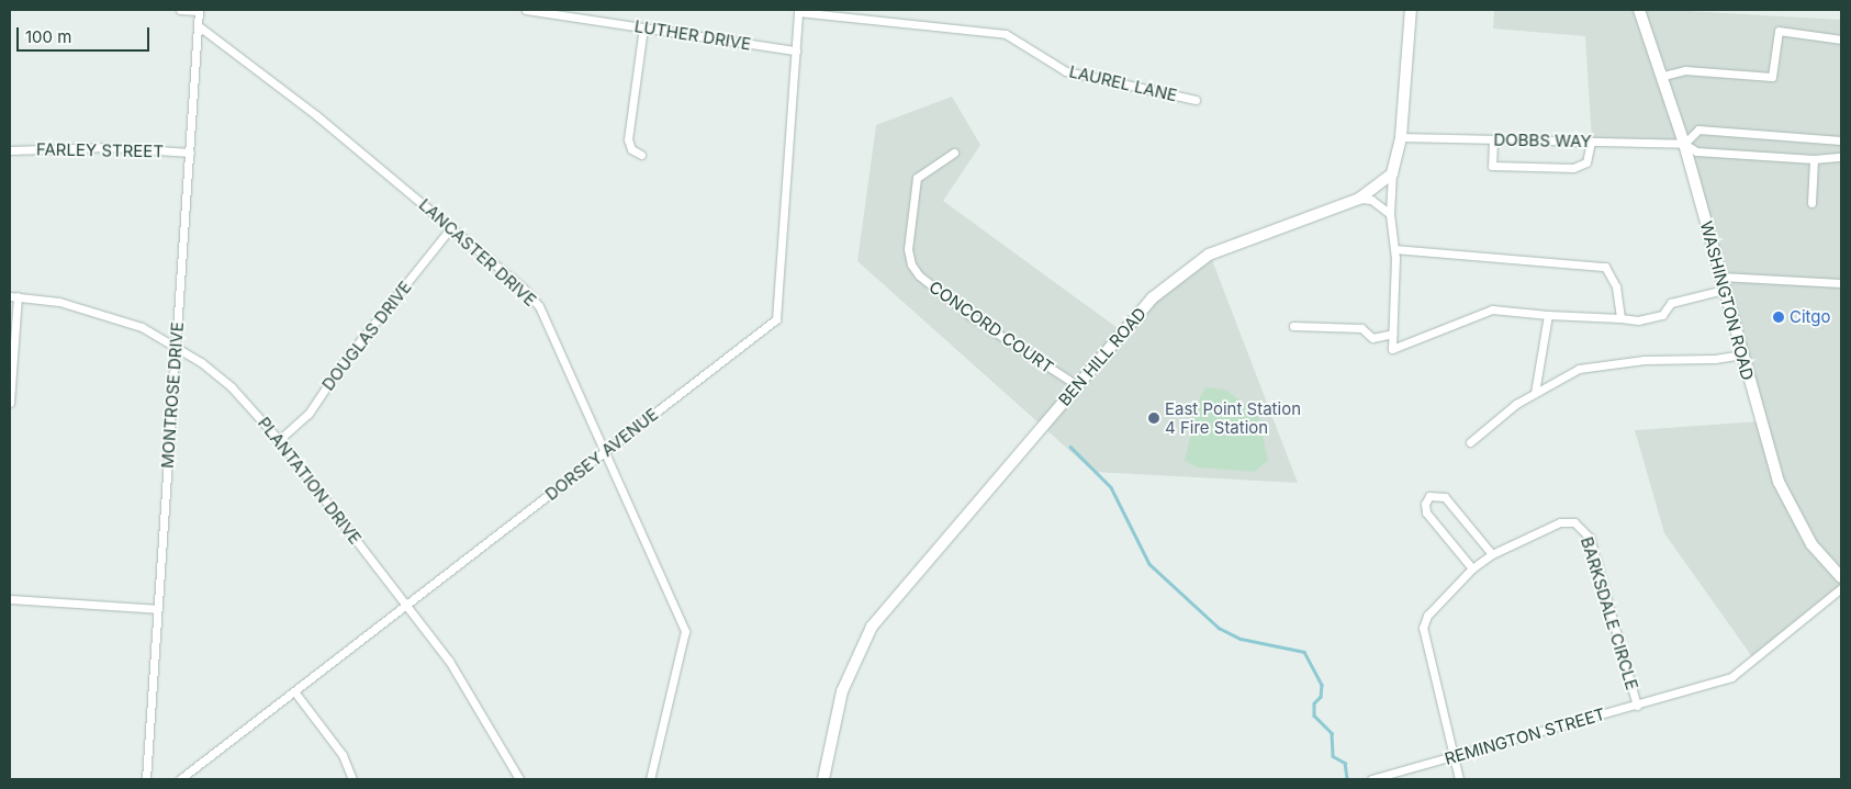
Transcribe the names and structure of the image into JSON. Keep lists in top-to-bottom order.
{
  "streets": {
    "street": [
      "LUTHER DRIVE",
      "LAUREL LANE",
      "DOBBS WAY",
      "FARLEY STREET",
      "LANCASTER DRIVE",
      "WASHINGTON ROAD",
      "CONCORD COURT",
      "DOUGLAS DRIVE",
      "BEN HILL ROAD",
      "MONTROSE DRIVE",
      "DORSEY AVENUE",
      "PLANTATION DRIVE",
      "BARKSDALE CIRCLE",
      "REMINGTON STREET"
    ]
  },
  "crossings": [
    ["LUTHER DRIVE", "DORSEY AVENUE"],
    ["LAUREL LANE", "DORSEY AVENUE"],
    ["DOBBS WAY", "WASHINGTON ROAD"],
    ["FARLEY STREET", "MONTROSE DRIVE"],
    ["LANCASTER DRIVE", "DOUGLAS DRIVE"],
    ["LANCASTER DRIVE", "MONTROSE DRIVE"],
    ["LANCASTER DRIVE", "DORSEY AVENUE"],
    ["CONCORD COURT", "BEN HILL ROAD"],
    ["DOUGLAS DRIVE", "PLANTATION DRIVE"],
    ["MONTROSE DRIVE", "PLANTATION DRIVE"],
    ["DORSEY AVENUE", "PLANTATION DRIVE"],
    ["BARKSDALE CIRCLE", "REMINGTON STREET"]
  ],
  "places": ["Citgo", "East Point Station 4 Fire Station"],
  "scale_bar": "100 m"
}
